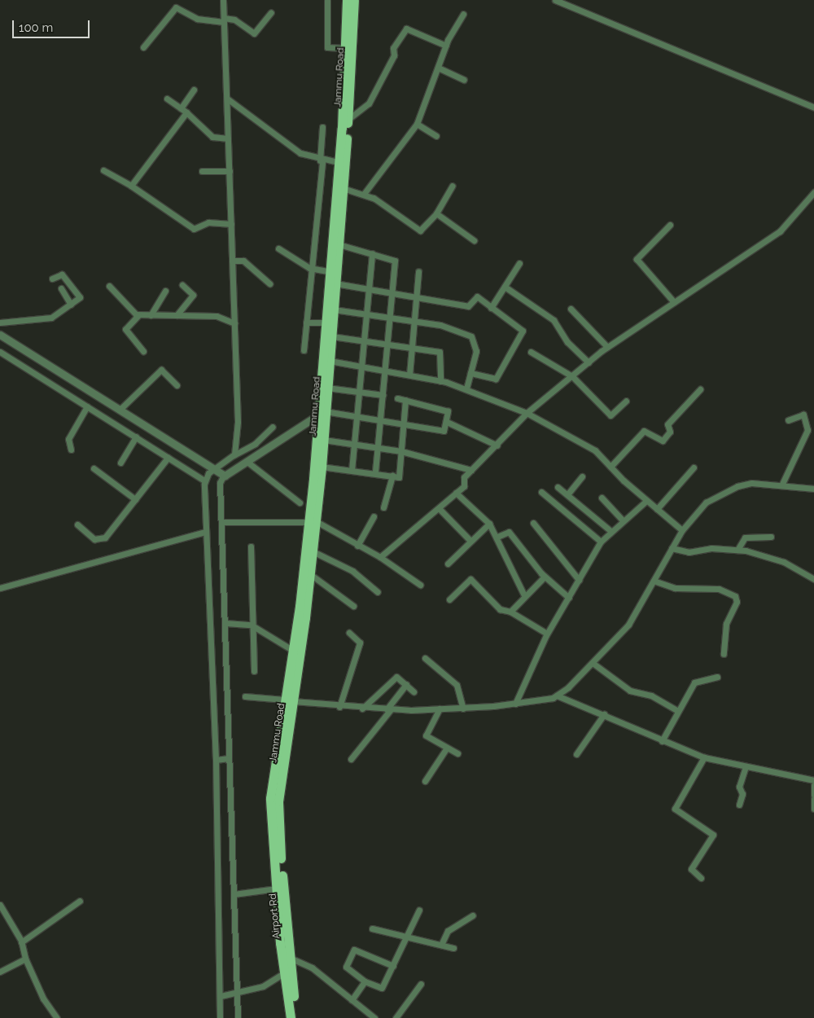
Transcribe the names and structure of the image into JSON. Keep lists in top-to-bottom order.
{
  "streets": {
    "main road": ["Jammu Road", "Airport Rd"]
  },
  "crossings": [
    ["Jammu Road", "Airport Rd"]
  ],
  "scale_bar": "100 m"
}
